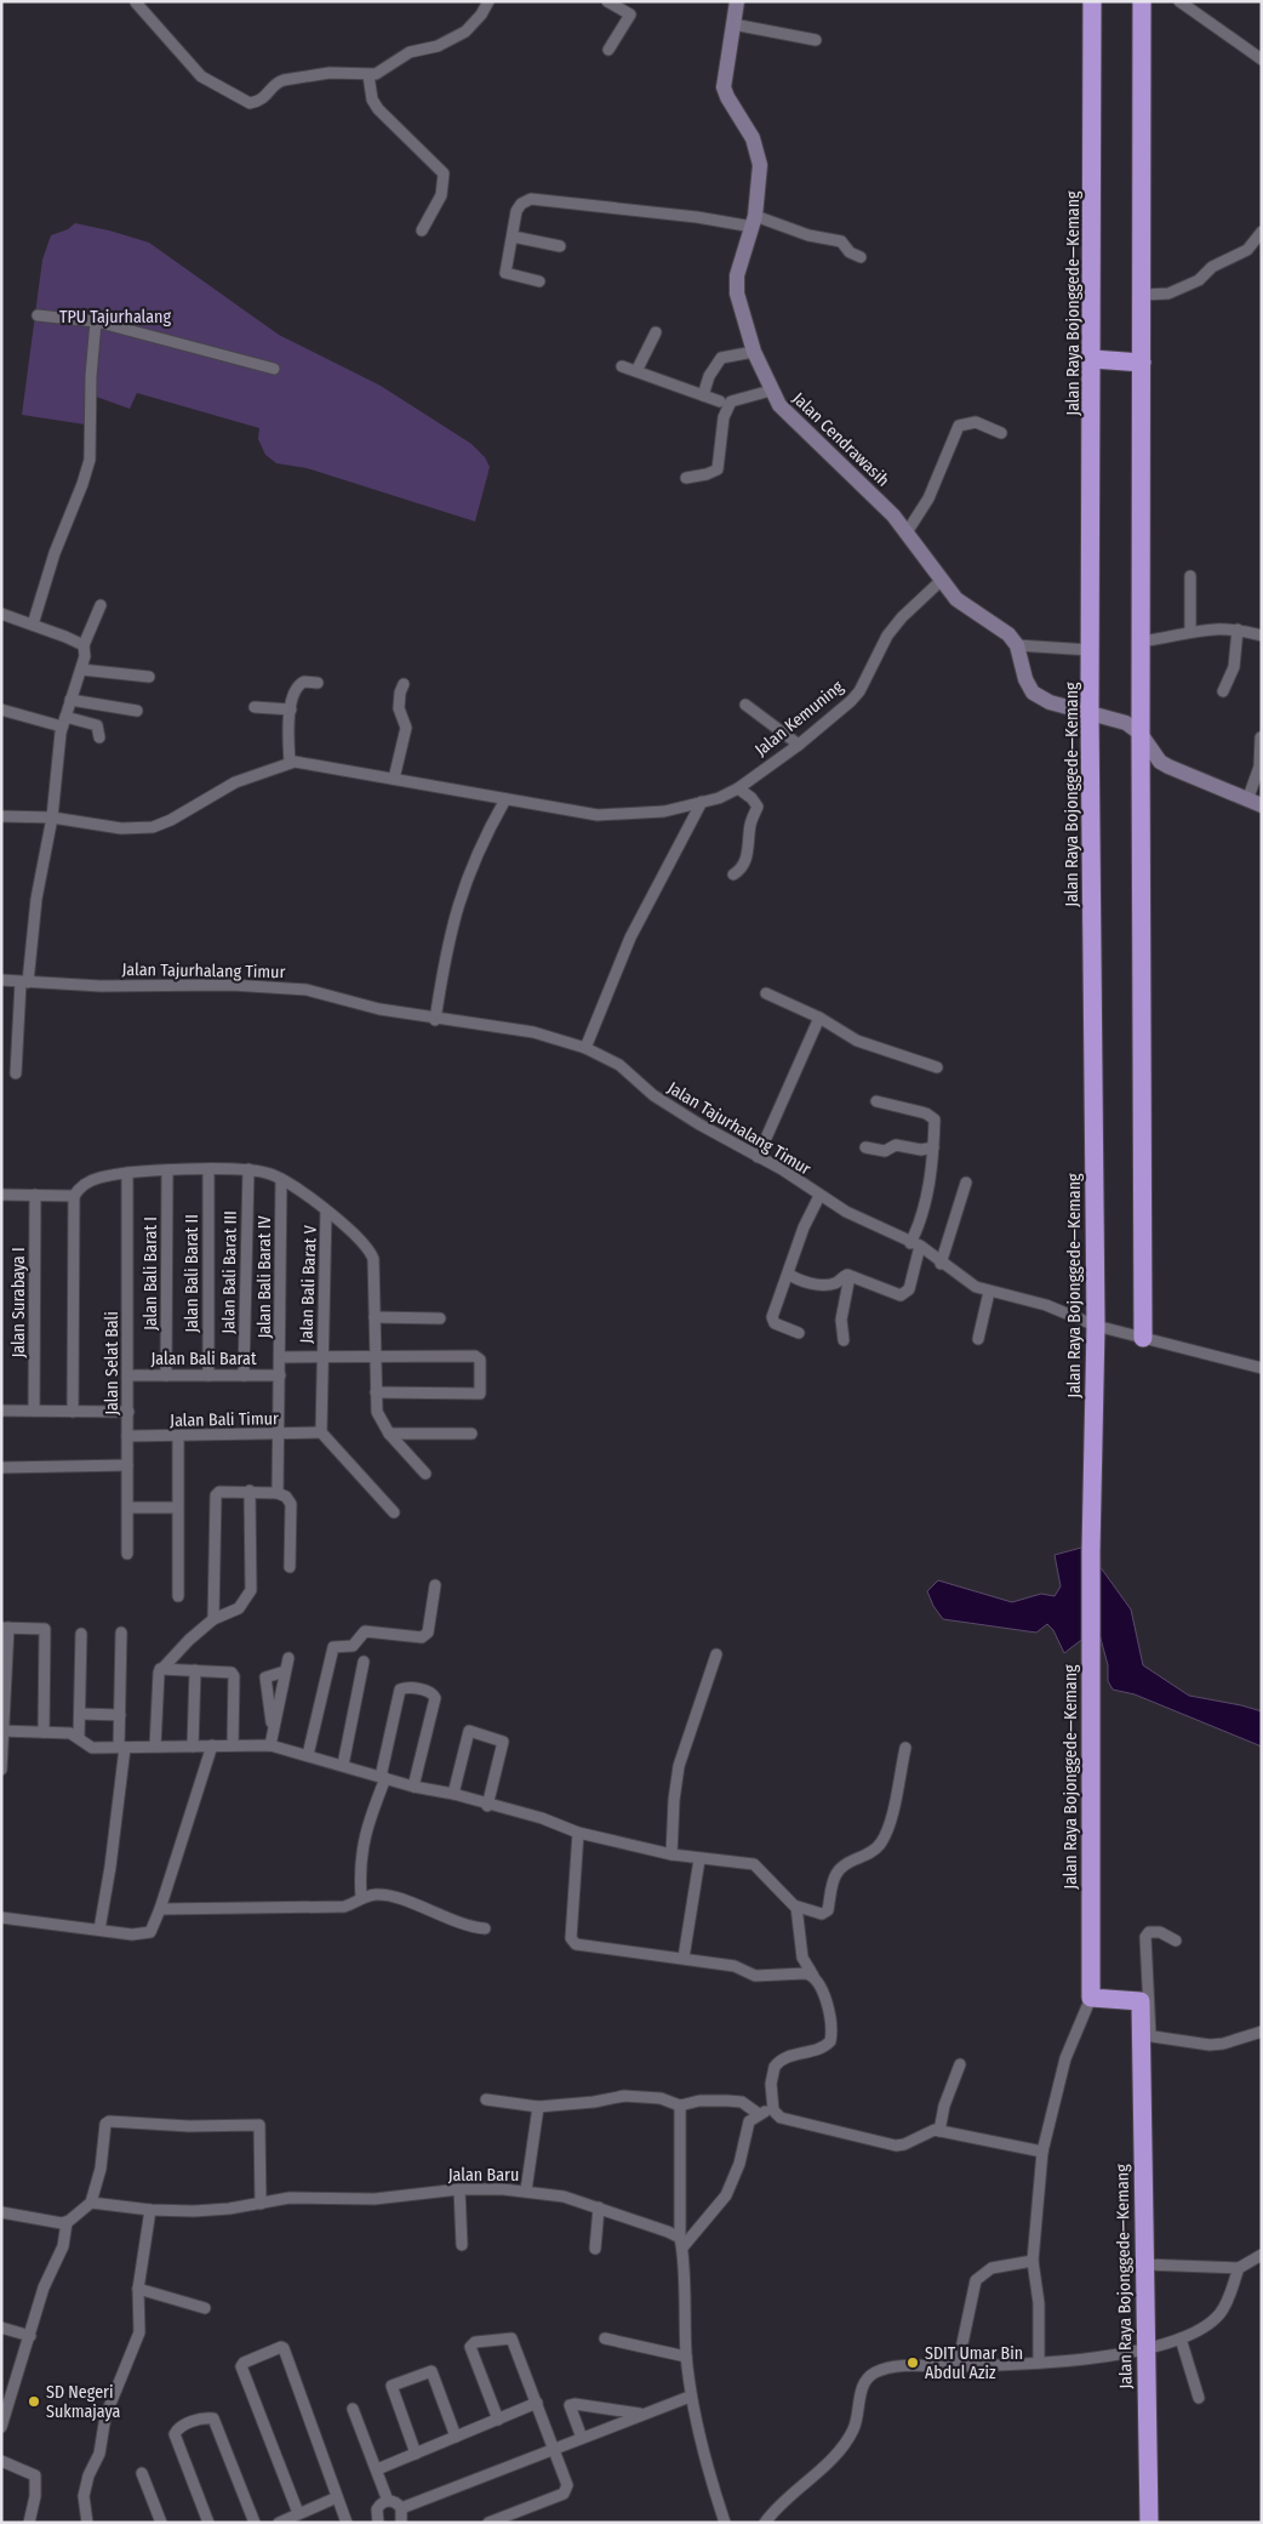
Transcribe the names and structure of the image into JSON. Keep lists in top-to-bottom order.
{
  "streets": {
    "highway": ["Jalan Raya Bojonggede—Kemang"],
    "street": [
      "Jalan Cendrawasih",
      "Jalan Kemuning",
      "Jalan Tajurhalang Timur",
      "Jalan Bali Barat III",
      "Jalan Bali Barat I",
      "Jalan Bali Barat II",
      "Jalan Bali Barat IV",
      "Jalan Bali Barat V",
      "Jalan Surabaya I",
      "Jalan Bali Barat",
      "Jalan Selat Bali",
      "Jalan Bali Timur",
      "Jalan Baru"
    ]
  },
  "crossings": [
    ["Jalan Raya Bojonggede—Kemang", "Jalan Cendrawasih"],
    ["Jalan Raya Bojonggede—Kemang", "Jalan Tajurhalang Timur"],
    ["Jalan Cendrawasih", "Jalan Kemuning"],
    ["Jalan Bali Barat III", "Jalan Bali Barat"],
    ["Jalan Bali Barat I", "Jalan Bali Barat"],
    ["Jalan Bali Barat II", "Jalan Bali Barat"],
    ["Jalan Bali Barat IV", "Jalan Bali Barat"],
    ["Jalan Bali Barat IV", "Jalan Bali Timur"],
    ["Jalan Bali Barat V", "Jalan Bali Timur"],
    ["Jalan Bali Barat", "Jalan Selat Bali"],
    ["Jalan Selat Bali", "Jalan Bali Timur"]
  ],
  "parks": ["TPU Tajurhalang"],
  "places": ["SDIT Umar Bin Abdul Aziz", "SD Negeri Sukmajaya"]
}
